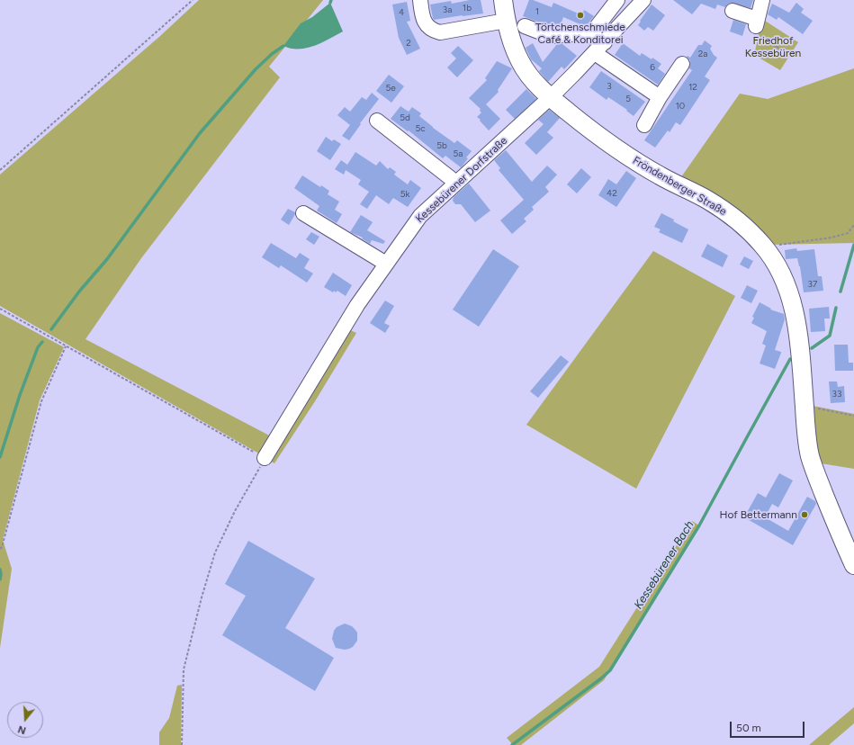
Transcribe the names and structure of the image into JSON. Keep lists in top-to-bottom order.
{
  "streets": {
    "main road": ["Fröndenberger Straße"],
    "street": ["Kessebürener Dorfstraße"]
  },
  "crossings": [
    ["Kessebürener Dorfstraße", "Fröndenberger Straße"]
  ],
  "water": ["Kessebürener Bach"],
  "parks": ["Friedhof Kessebüren"],
  "places": ["Törtchenschmiede Café & Konditorei", "Hof Bettermann"],
  "house_numbers": [
    "1b",
    "3a",
    "1",
    "4",
    "2",
    "2a",
    "6",
    "3",
    "12",
    "5e",
    "5",
    "10",
    "5d",
    "5c",
    "5b",
    "5a",
    "42",
    "5k",
    "37",
    "33"
  ],
  "scale_bar": "50 m",
  "north": "bottom"
}
